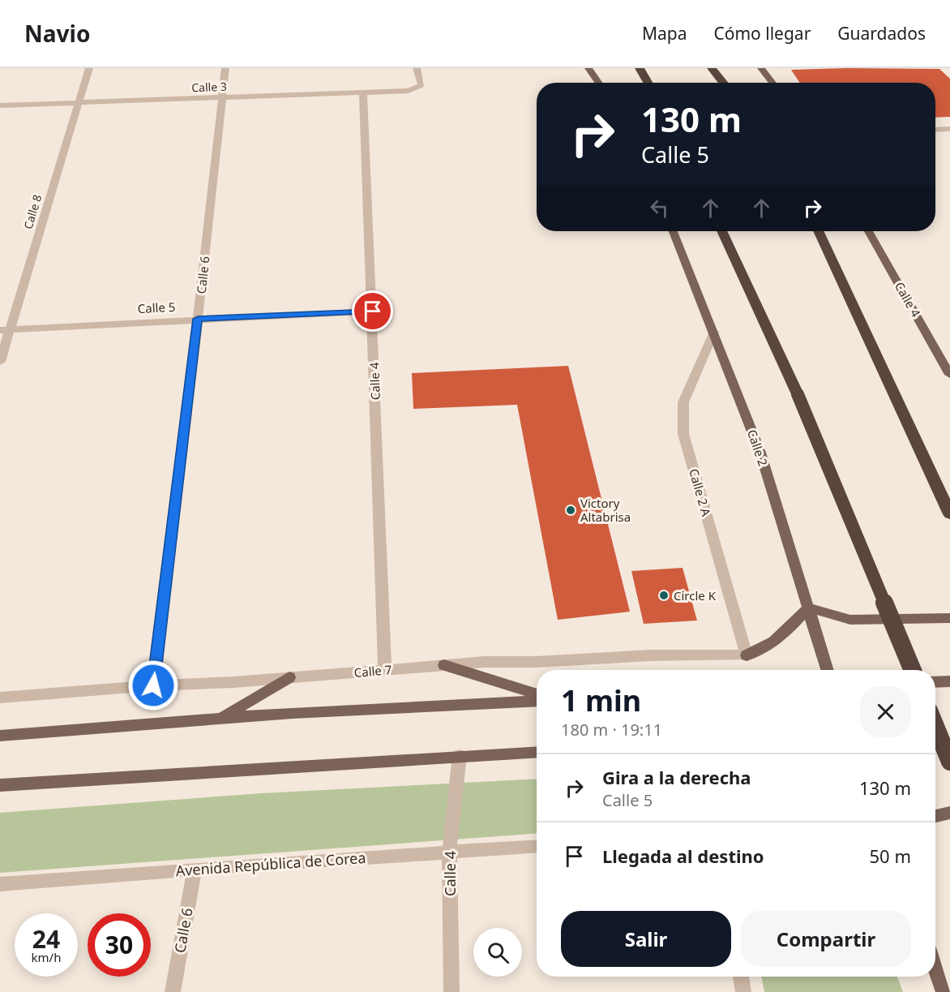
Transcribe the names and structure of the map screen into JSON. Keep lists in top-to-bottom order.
{
  "streets": {
    "main road": ["Calle 4", "Calle 2"],
    "street": [
      "Calle 3",
      "Calle 8",
      "Calle 6",
      "Calle 5",
      "Calle 2 A",
      "Calle 7",
      "Avenida República de Corea"
    ]
  },
  "crossings": [
    ["Calle 3", "Calle 8"],
    ["Calle 3", "Calle 6"],
    ["Calle 3", "Calle 4"],
    ["Calle 8", "Calle 5"],
    ["Calle 6", "Calle 5"],
    ["Calle 6", "Calle 7"],
    ["Calle 6", "Avenida República de Corea"],
    ["Calle 4", "Calle 5"],
    ["Calle 4", "Calle 7"],
    ["Calle 4", "Avenida República de Corea"],
    ["Calle 2", "Calle 2 A"],
    ["Calle 2 A", "Calle 7"]
  ],
  "places": ["Victory Altabrisa", "Circle K"],
  "page": {
    "header": "Navio",
    "nav": ["Mapa", "Cómo llegar", "Guardados"],
    "turn": ["130 m", "Calle 5"],
    "heading": ["1 min", "180 m · 19:11"],
    "list": [
      {
        "name": "Gira a la derecha",
        "note": "Calle 5",
        "value": "130 m"
      },
      {
        "name": "Llegada al destino",
        "value": "50 m"
      }
    ],
    "buttons": ["Salir", "Compartir"],
    "speed": "24 km/h",
    "limit": "30"
  }
}
